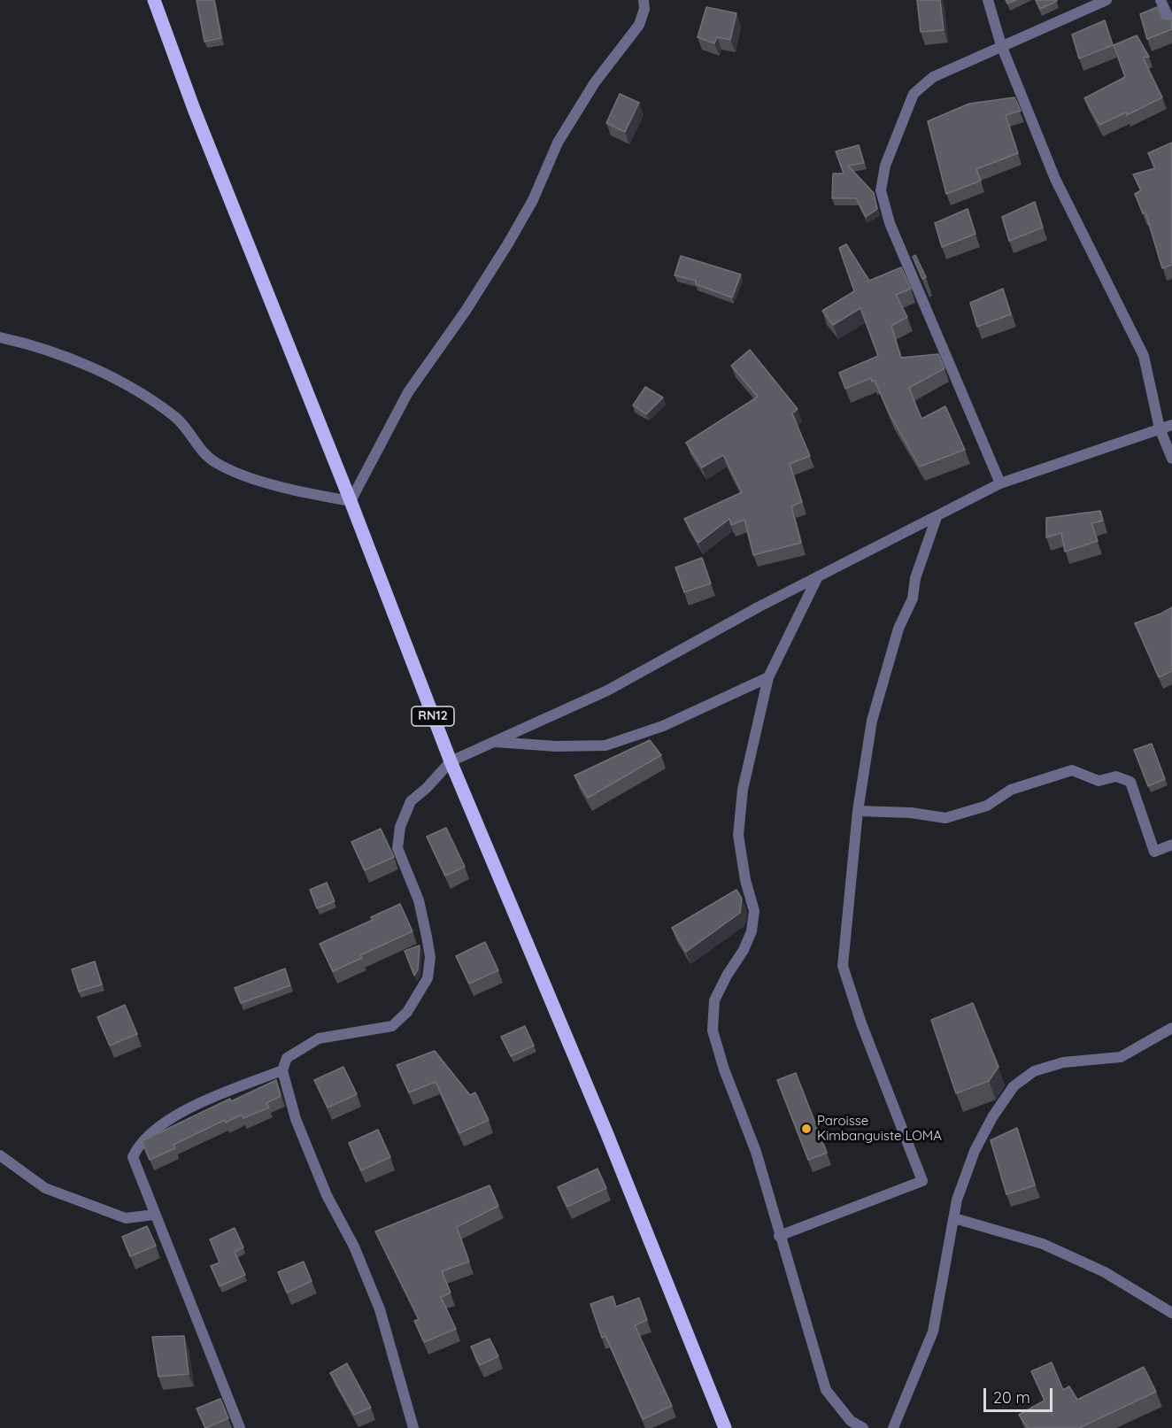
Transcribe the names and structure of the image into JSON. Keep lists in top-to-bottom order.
{
  "streets": {
    "main road": ["RN12"]
  },
  "places": ["Paroisse Kimbanguiste LOMA"],
  "scale_bar": "20 m"
}
